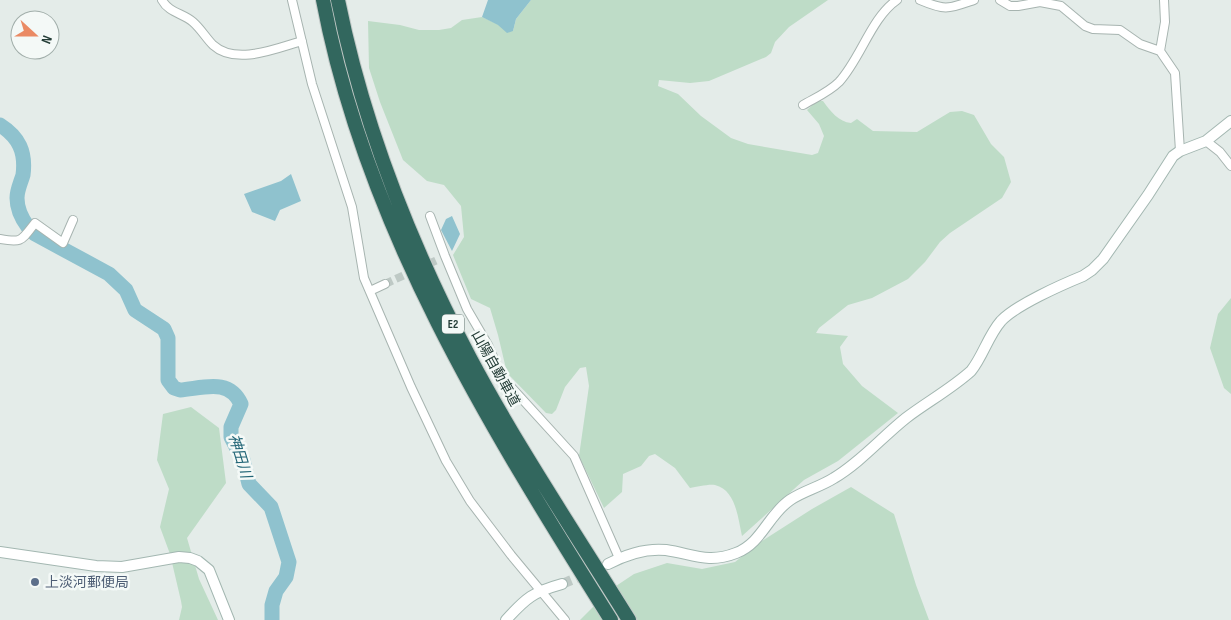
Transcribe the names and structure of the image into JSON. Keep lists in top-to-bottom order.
{
  "streets": {
    "highway": ["E2", "山陽自動車道"]
  },
  "water": ["神田川"],
  "places": ["上淡河郵便局"],
  "north": "right"
}
